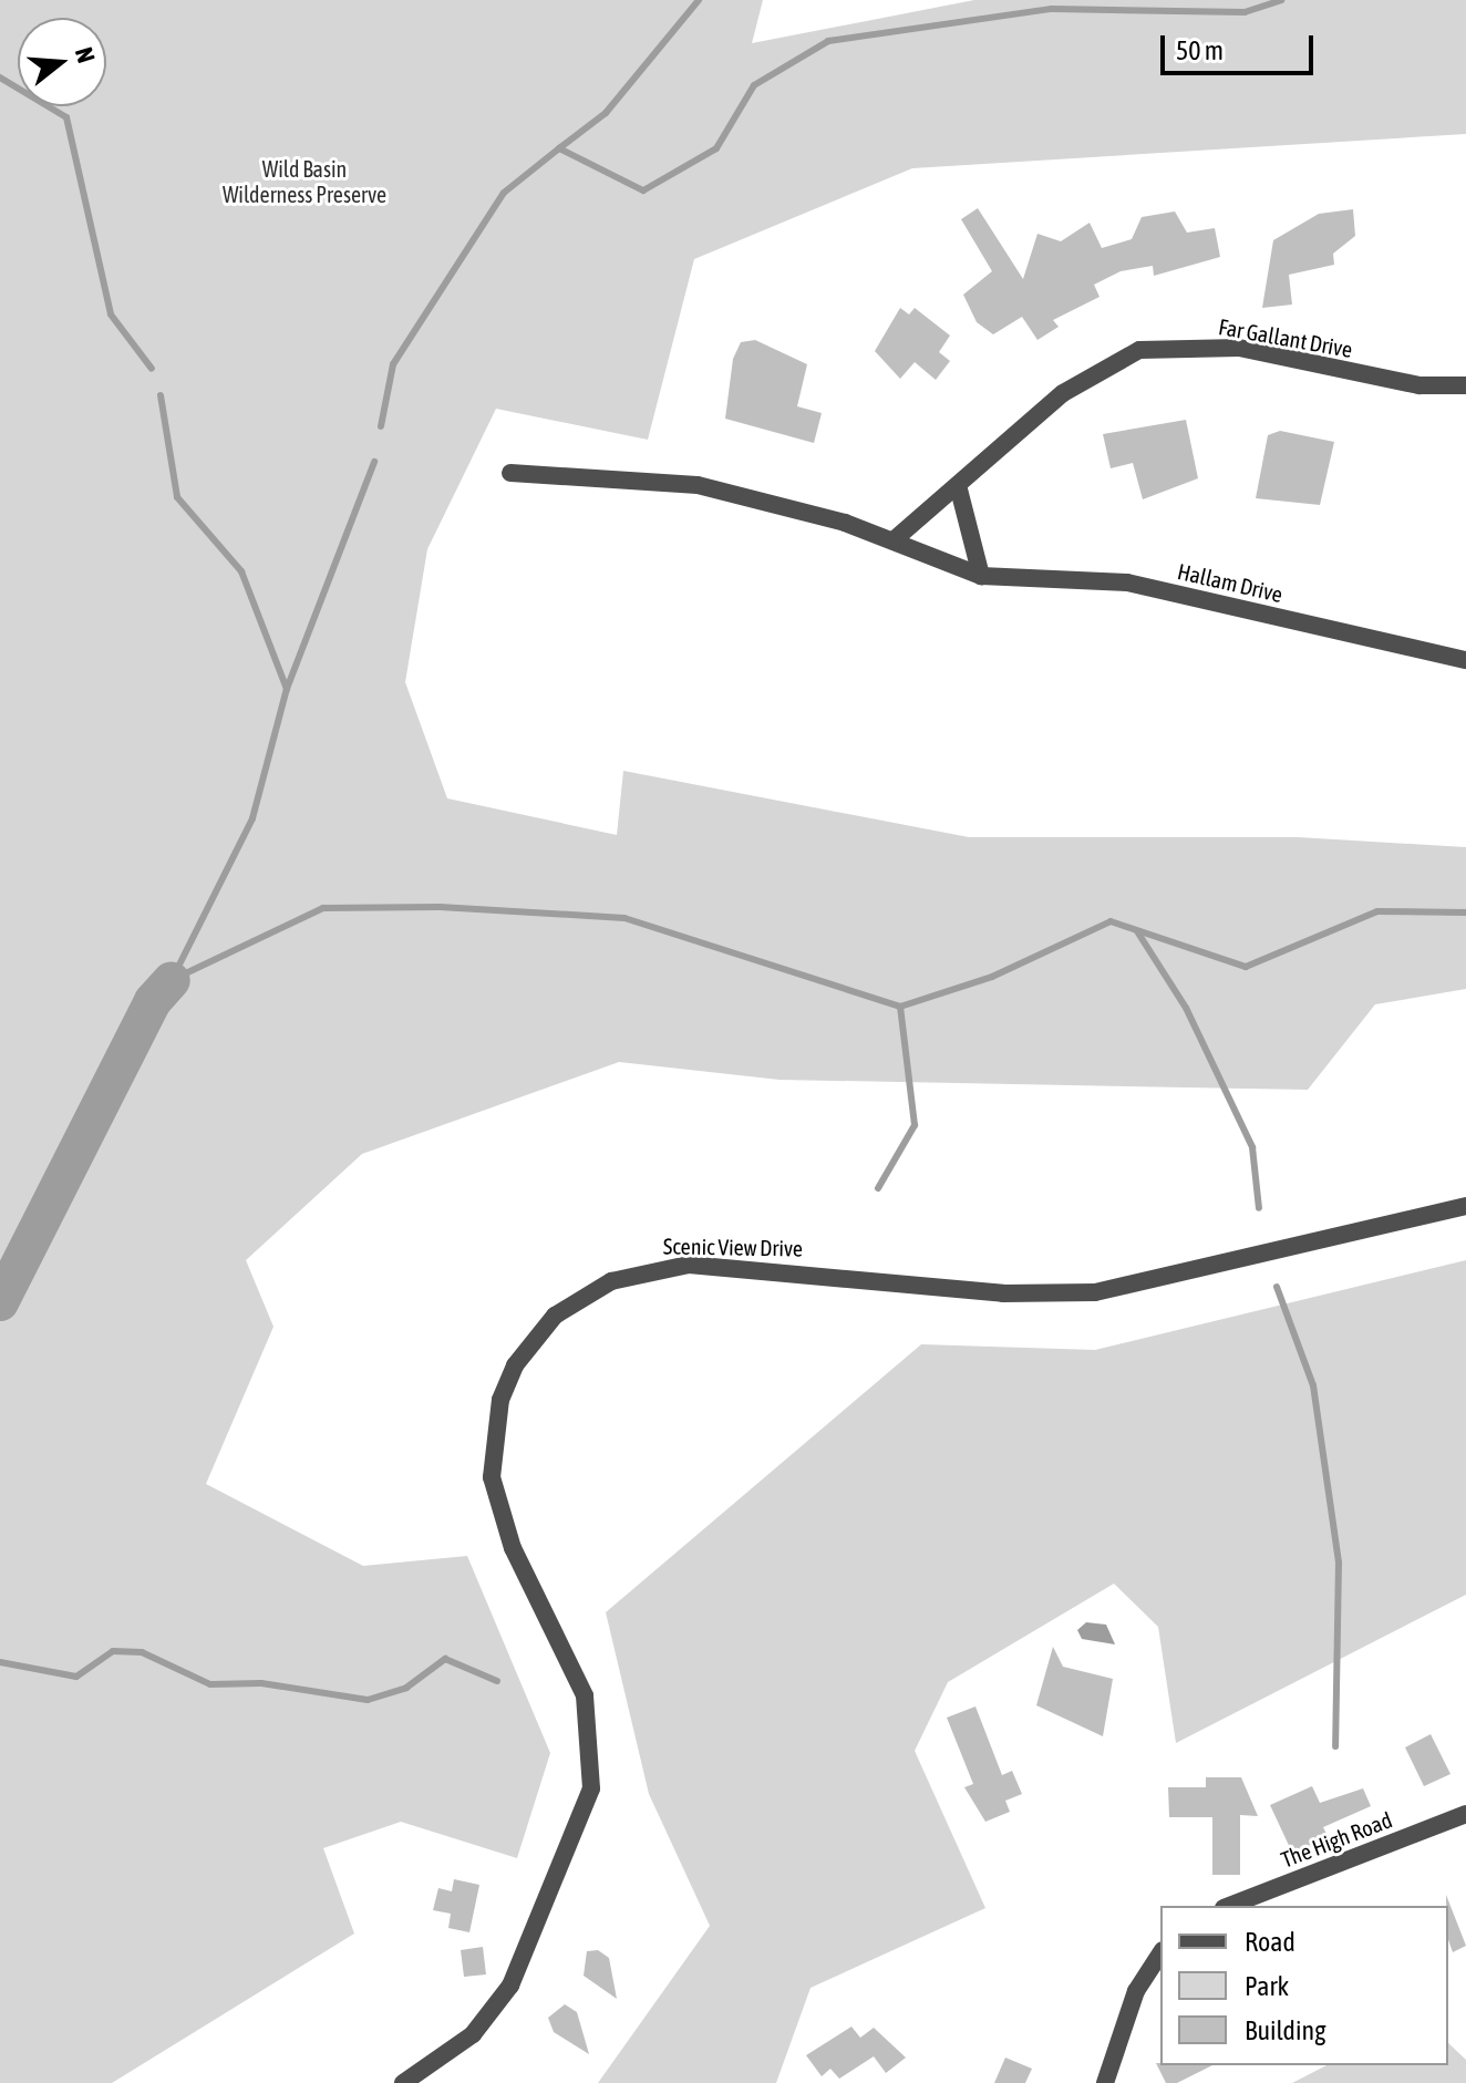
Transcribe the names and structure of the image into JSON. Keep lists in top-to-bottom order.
{
  "streets": {
    "street": [
      "Far Gallant Drive",
      "Hallam Drive",
      "Scenic View Drive",
      "The High Road"
    ]
  },
  "parks": ["Wild Basin Wilderness Preserve"],
  "legend": ["Road", "Park", "Building"],
  "scale_bar": "50 m",
  "north": "right"
}
